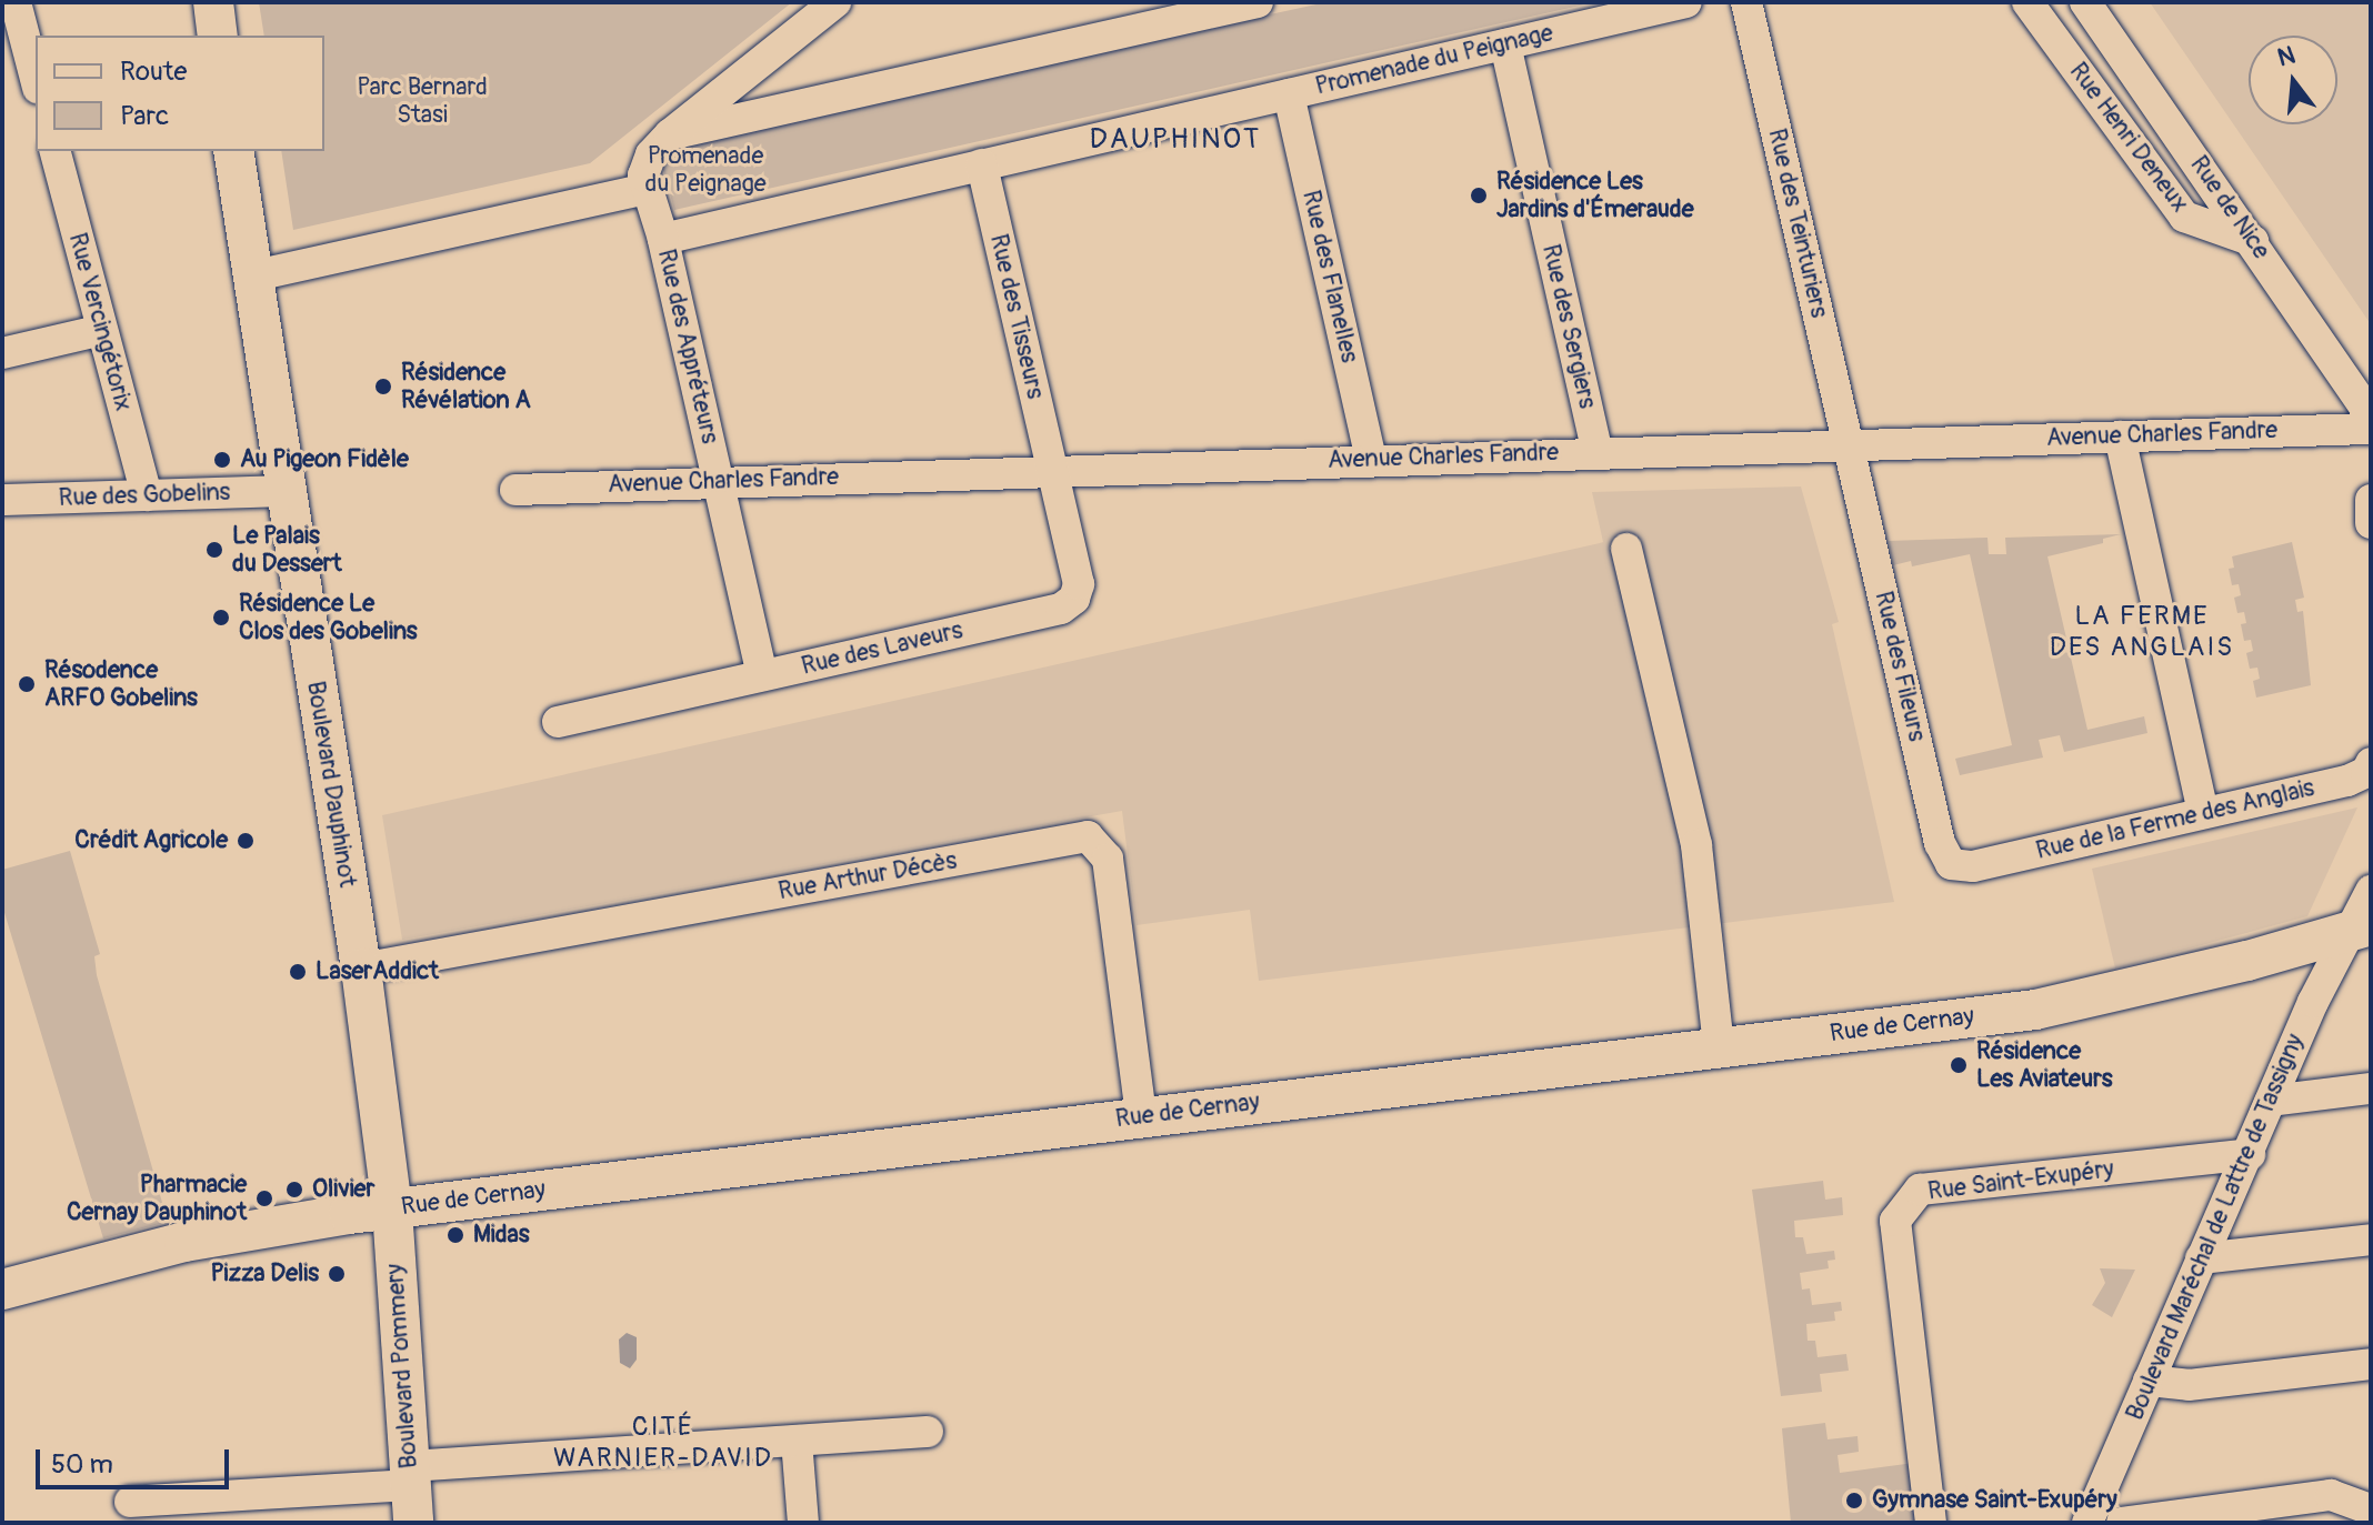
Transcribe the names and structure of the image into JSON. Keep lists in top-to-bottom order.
{
  "streets": {
    "main road": ["Boulevard Dauphinot", "Rue de Cernay", "Boulevard Pommery"],
    "street": [
      "Promenade du Peignage",
      "Rue Henri Deneux",
      "Rue de Nice",
      "Rue des Teinturiers",
      "Rue des Flanelles",
      "Rue des Tisseurs",
      "Rue Vercingétorix",
      "Rue des Sergiers",
      "Rue des Appréteurs",
      "Avenue Charles Fandre",
      "Rue des Gobelins",
      "Rue des Laveurs",
      "Rue des Fileurs",
      "Rue de la Ferme des Anglais",
      "Rue Arthur Décès",
      "Rue Saint-Exupéry",
      "Boulevard Maréchal de Lattre de Tassigny"
    ]
  },
  "crossings": [
    ["Promenade du Peignage", "Rue des Flanelles"],
    ["Promenade du Peignage", "Rue des Tisseurs"],
    ["Promenade du Peignage", "Rue des Sergiers"],
    ["Promenade du Peignage", "Rue des Appréteurs"],
    ["Rue Henri Deneux", "Rue de Nice"],
    ["Rue des Teinturiers", "Avenue Charles Fandre"],
    ["Rue des Teinturiers", "Rue des Fileurs"],
    ["Rue des Flanelles", "Avenue Charles Fandre"],
    ["Rue des Tisseurs", "Avenue Charles Fandre"],
    ["Rue des Tisseurs", "Rue des Laveurs"],
    ["Rue Vercingétorix", "Rue des Gobelins"],
    ["Rue des Sergiers", "Avenue Charles Fandre"],
    ["Rue des Appréteurs", "Avenue Charles Fandre"],
    ["Rue des Appréteurs", "Rue des Laveurs"],
    ["Avenue Charles Fandre", "Rue des Laveurs"],
    ["Avenue Charles Fandre", "Rue des Fileurs"],
    ["Rue des Gobelins", "Boulevard Dauphinot"],
    ["Rue des Fileurs", "Rue de la Ferme des Anglais"],
    ["Boulevard Dauphinot", "Rue Arthur Décès"],
    ["Boulevard Dauphinot", "Rue de Cernay"],
    ["Boulevard Dauphinot", "Boulevard Pommery"],
    ["Rue Arthur Décès", "Rue de Cernay"],
    ["Rue de Cernay", "Boulevard Maréchal de Lattre de Tassigny"],
    ["Rue de Cernay", "Boulevard Pommery"],
    ["Rue Saint-Exupéry", "Boulevard Maréchal de Lattre de Tassigny"]
  ],
  "districts": ["DAUPHINOT", "LA FERME DES ANGLAIS", "CITÉ WARNIER-DAVID"],
  "parks": ["Parc Bernard Stasi", "Promenade du Peignage"],
  "places": [
    "Résidence Les Jardins d'Émeraude",
    "Résidence Révélation A",
    "Au Pigeon Fidèle",
    "Le Palais du Dessert",
    "Résidence Le Clos des Gobelins",
    "Résodence ARFO Gobelins",
    "Crédit Agricole",
    "LaserAddict",
    "Résidence Les Aviateurs",
    "Olivier",
    "Pharmacie Cernay Dauphinot",
    "Midas",
    "Pizza Delis",
    "Gymnase Saint-Exupéry"
  ],
  "legend": ["Route", "Parc"],
  "scale_bar": "50 m",
  "north": "top"
}
